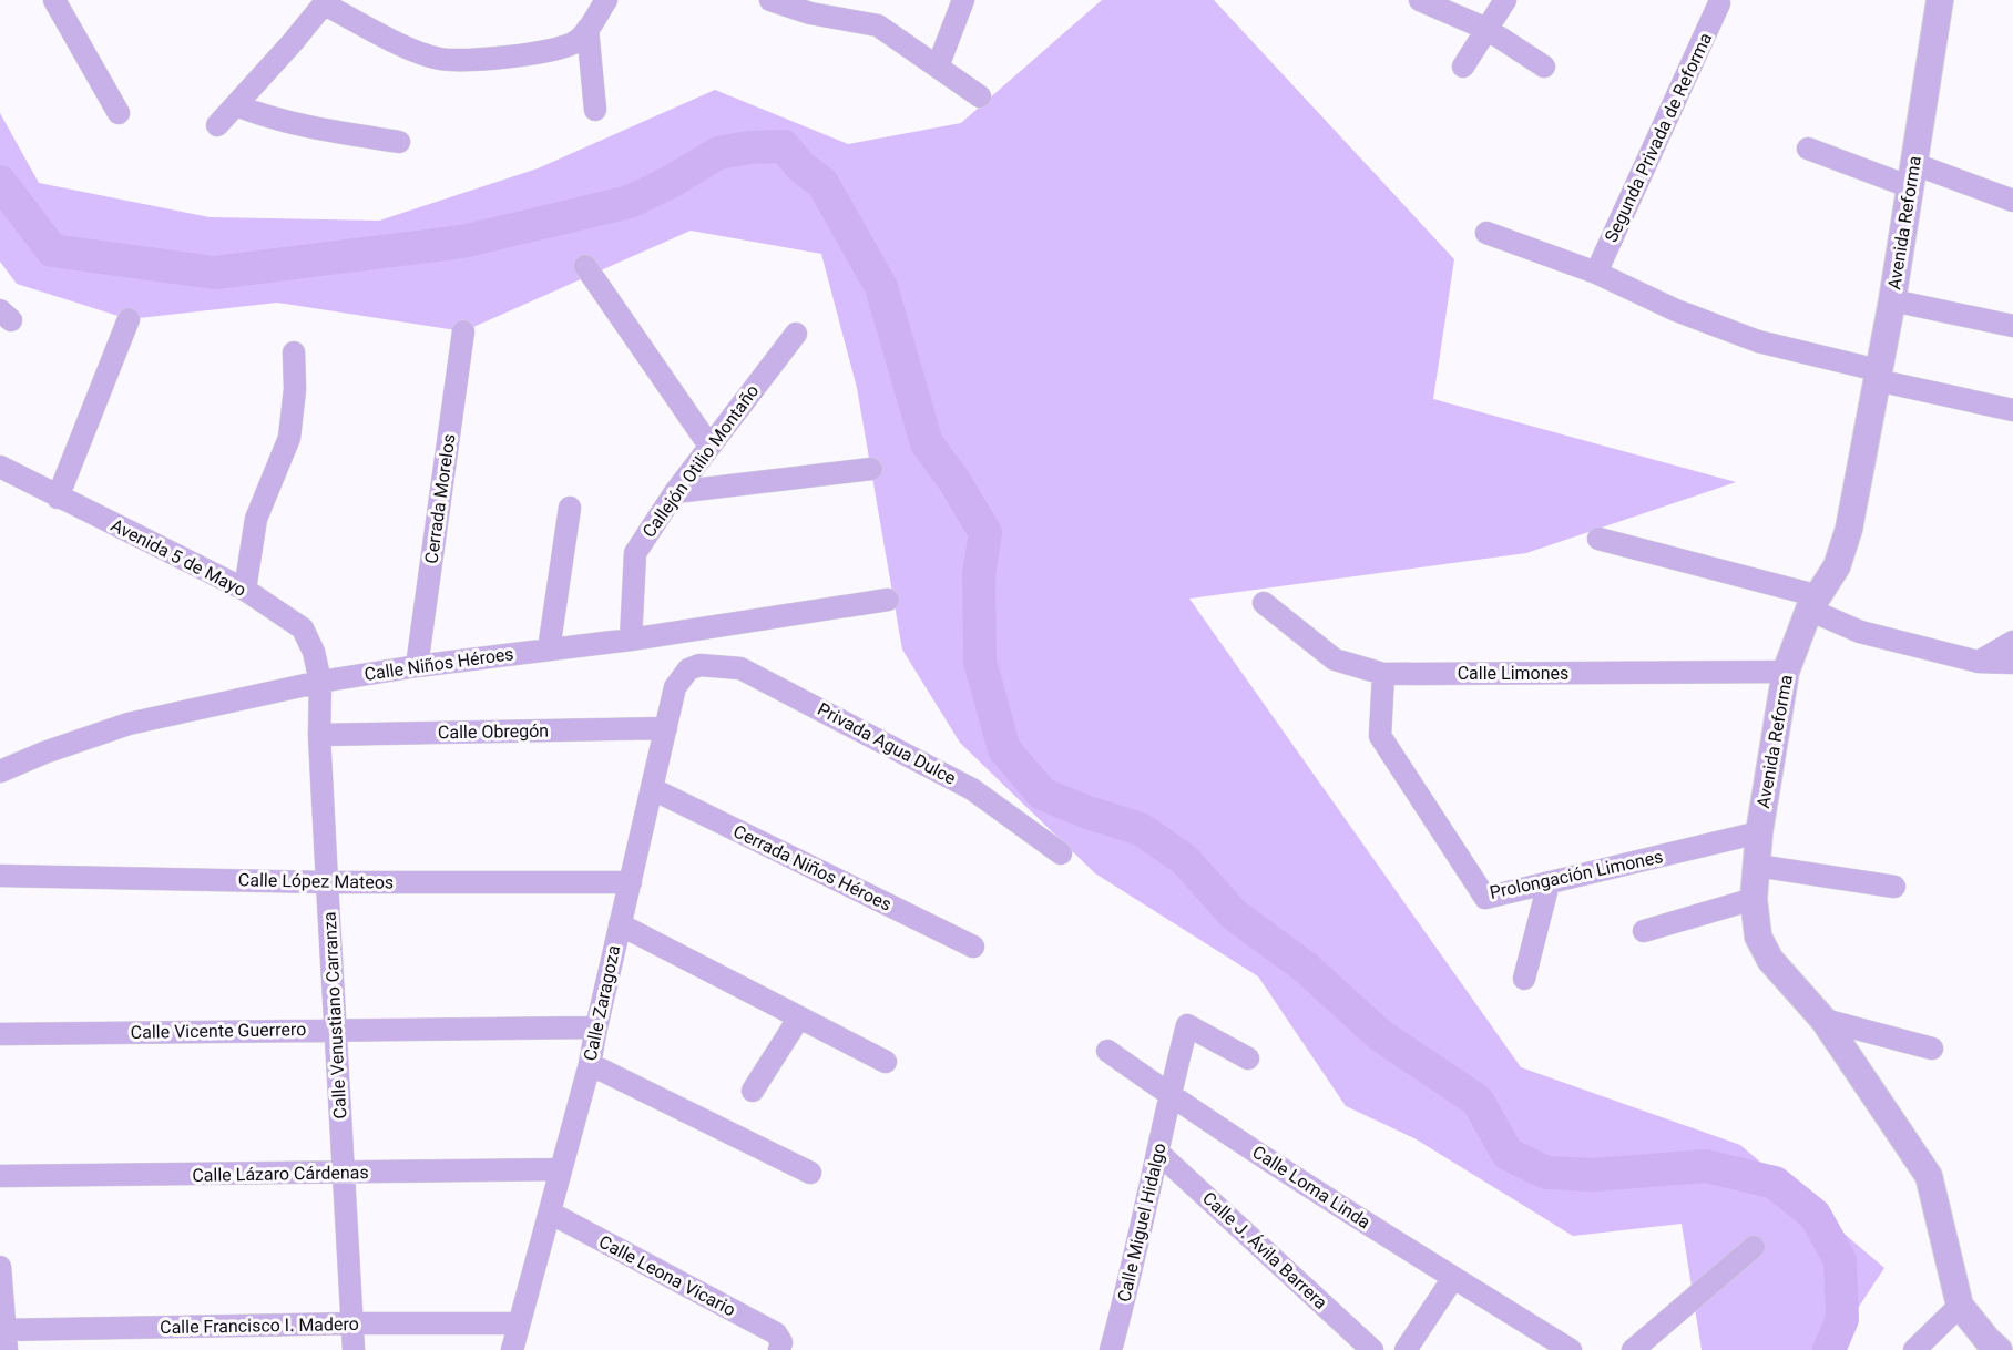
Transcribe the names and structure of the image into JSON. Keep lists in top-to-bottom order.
{
  "streets": {
    "street": [
      "Segunda Privada de Reforma",
      "Avenida Reforma",
      "Callejón Otilio Montaño",
      "Cerrada Morelos",
      "Avenida 5 de Mayo",
      "Calle Niños Héroes",
      "Calle Limones",
      "Calle Obregón",
      "Privada Agua Dulce",
      "Cerrada Niños Héroes",
      "Prolongación Limones",
      "Calle López Mateos",
      "Calle Zaragoza",
      "Calle Venustiano Carranza",
      "Calle Vicente Guerrero",
      "Calle Lázaro Cárdenas",
      "Calle Loma Linda",
      "Calle Miguel Hidalgo",
      "Calle J. Ávila Barrera",
      "Calle Leona Vicario",
      "Calle Francisco I. Madero"
    ]
  },
  "crossings": [
    ["Avenida Reforma", "Calle Limones"],
    ["Avenida Reforma", "Prolongación Limones"],
    ["Callejón Otilio Montaño", "Calle Niños Héroes"],
    ["Cerrada Morelos", "Calle Niños Héroes"],
    ["Avenida 5 de Mayo", "Calle Niños Héroes"],
    ["Avenida 5 de Mayo", "Calle Venustiano Carranza"],
    ["Calle Niños Héroes", "Calle Venustiano Carranza"],
    ["Calle Limones", "Prolongación Limones"],
    ["Calle Obregón", "Calle Zaragoza"],
    ["Calle Obregón", "Calle Venustiano Carranza"],
    ["Privada Agua Dulce", "Calle Zaragoza"],
    ["Cerrada Niños Héroes", "Calle Zaragoza"],
    ["Calle López Mateos", "Calle Zaragoza"],
    ["Calle López Mateos", "Calle Venustiano Carranza"],
    ["Calle Zaragoza", "Calle Vicente Guerrero"],
    ["Calle Zaragoza", "Calle Lázaro Cárdenas"],
    ["Calle Zaragoza", "Calle Leona Vicario"],
    ["Calle Zaragoza", "Calle Francisco I. Madero"],
    ["Calle Venustiano Carranza", "Calle Vicente Guerrero"],
    ["Calle Venustiano Carranza", "Calle Lázaro Cárdenas"],
    ["Calle Venustiano Carranza", "Calle Francisco I. Madero"],
    ["Calle Loma Linda", "Calle Miguel Hidalgo"],
    ["Calle Miguel Hidalgo", "Calle J. Ávila Barrera"]
  ]
}
